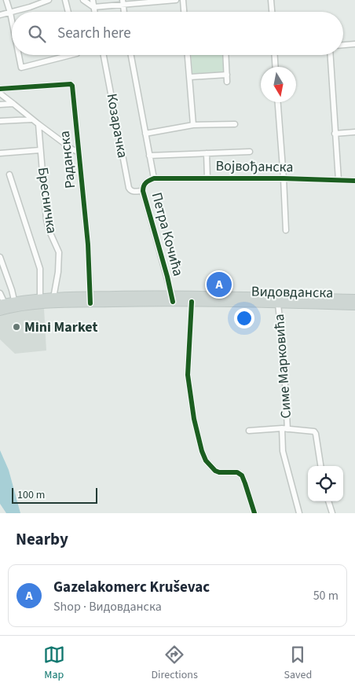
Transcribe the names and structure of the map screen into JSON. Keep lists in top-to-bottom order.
{
  "streets": {
    "main road": ["Видовданска"],
    "street": [
      "Козарачка",
      "Раданска",
      "Војвођанска",
      "Бресничка",
      "Петра Кочића",
      "Симе Марковића"
    ]
  },
  "crossings": [
    ["Козарачка", "Петра Кочића"],
    ["Раданска", "Видовданска"],
    ["Војвођанска", "Петра Кочића"],
    ["Бресничка", "Видовданска"],
    ["Петра Кочића", "Видовданска"],
    ["Видовданска", "Симе Марковића"]
  ],
  "places": ["Mini Market"],
  "scale_bar": "100 m",
  "north": "bottom",
  "page": {
    "search": "Search here",
    "pins": "A",
    "scale": "100 m",
    "heading": "Nearby",
    "list": [
      {
        "mark": "A",
        "name": "Gazelakomerc Kruševac",
        "note": "Shop · Видовданска",
        "value": "50 m"
      }
    ],
    "nav": ["Map", "Directions", "Saved"]
  }
}
